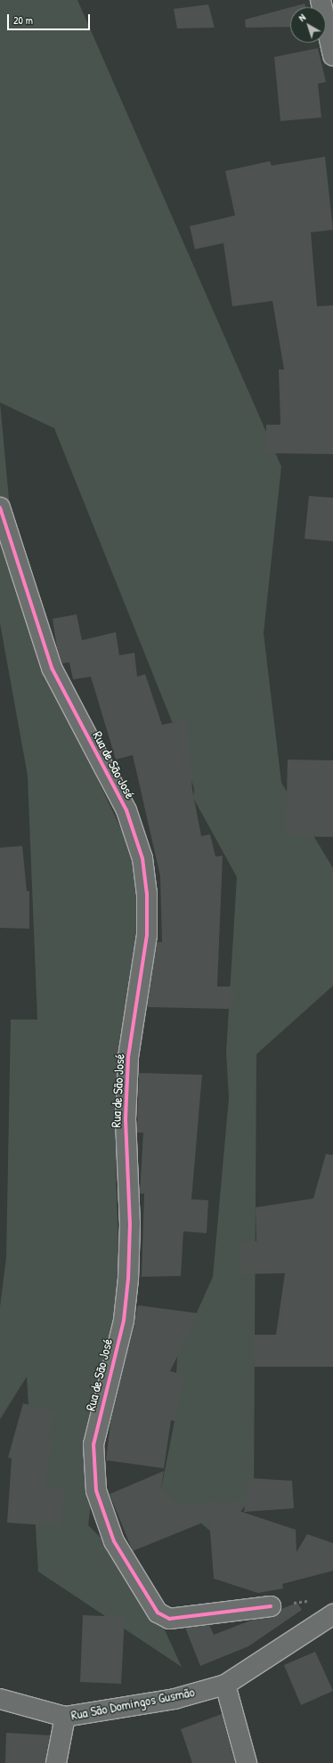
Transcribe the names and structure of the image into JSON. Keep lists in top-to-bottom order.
{
  "streets": {
    "street": ["Rua de São José", "Rua São Domingos Gusmão"]
  },
  "scale_bar": "20 m",
  "north": "top left"
}
